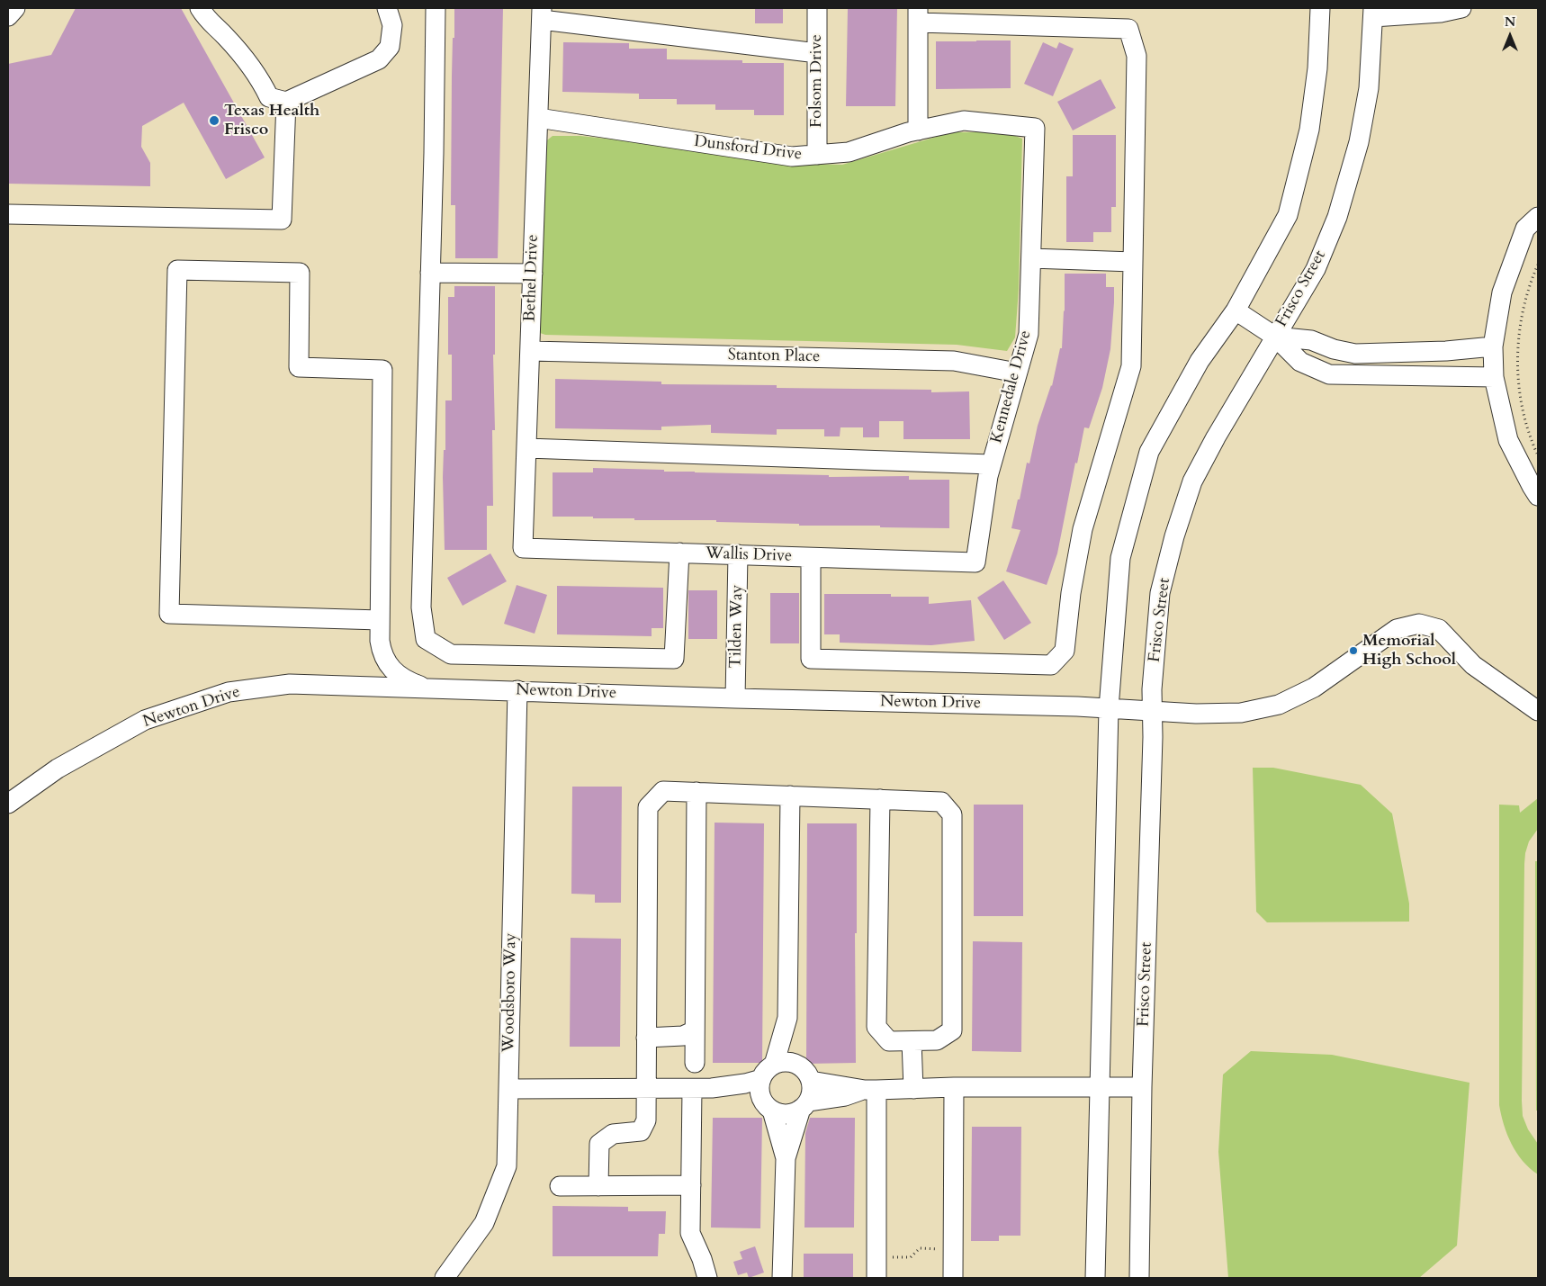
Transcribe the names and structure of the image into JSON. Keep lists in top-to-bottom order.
{
  "streets": {
    "street": [
      "Folsom Drive",
      "Dunsford Drive",
      "Bethel Drive",
      "Frisco Street",
      "Stanton Place",
      "Kennedale Drive",
      "Wallis Drive",
      "Tilden Way",
      "Newton Drive",
      "Woodsboro Way"
    ]
  },
  "crossings": [
    ["Folsom Drive", "Dunsford Drive"],
    ["Dunsford Drive", "Bethel Drive"],
    ["Dunsford Drive", "Kennedale Drive"],
    ["Bethel Drive", "Stanton Place"],
    ["Bethel Drive", "Wallis Drive"],
    ["Frisco Street", "Newton Drive"],
    ["Stanton Place", "Kennedale Drive"],
    ["Kennedale Drive", "Wallis Drive"],
    ["Wallis Drive", "Tilden Way"],
    ["Tilden Way", "Newton Drive"],
    ["Newton Drive", "Woodsboro Way"]
  ],
  "places": ["Texas Health Frisco", "Memorial High School"],
  "north": "top"
}
